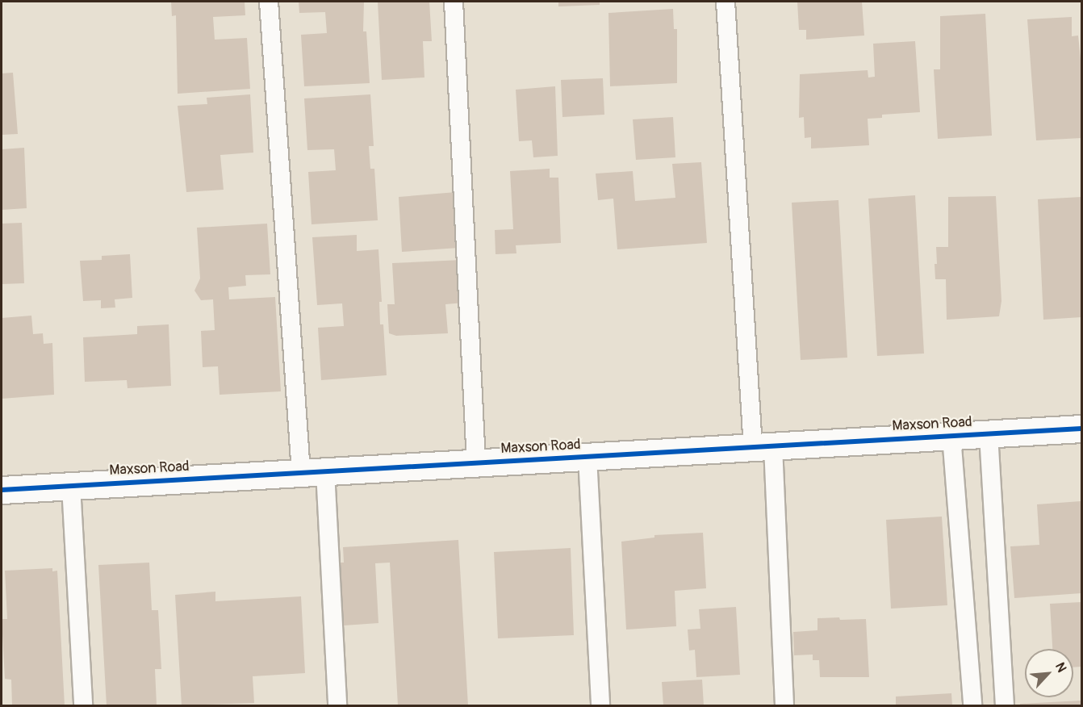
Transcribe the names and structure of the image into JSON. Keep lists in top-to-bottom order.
{
  "streets": {
    "street": ["Maxson Road"]
  },
  "north": "top right"
}
